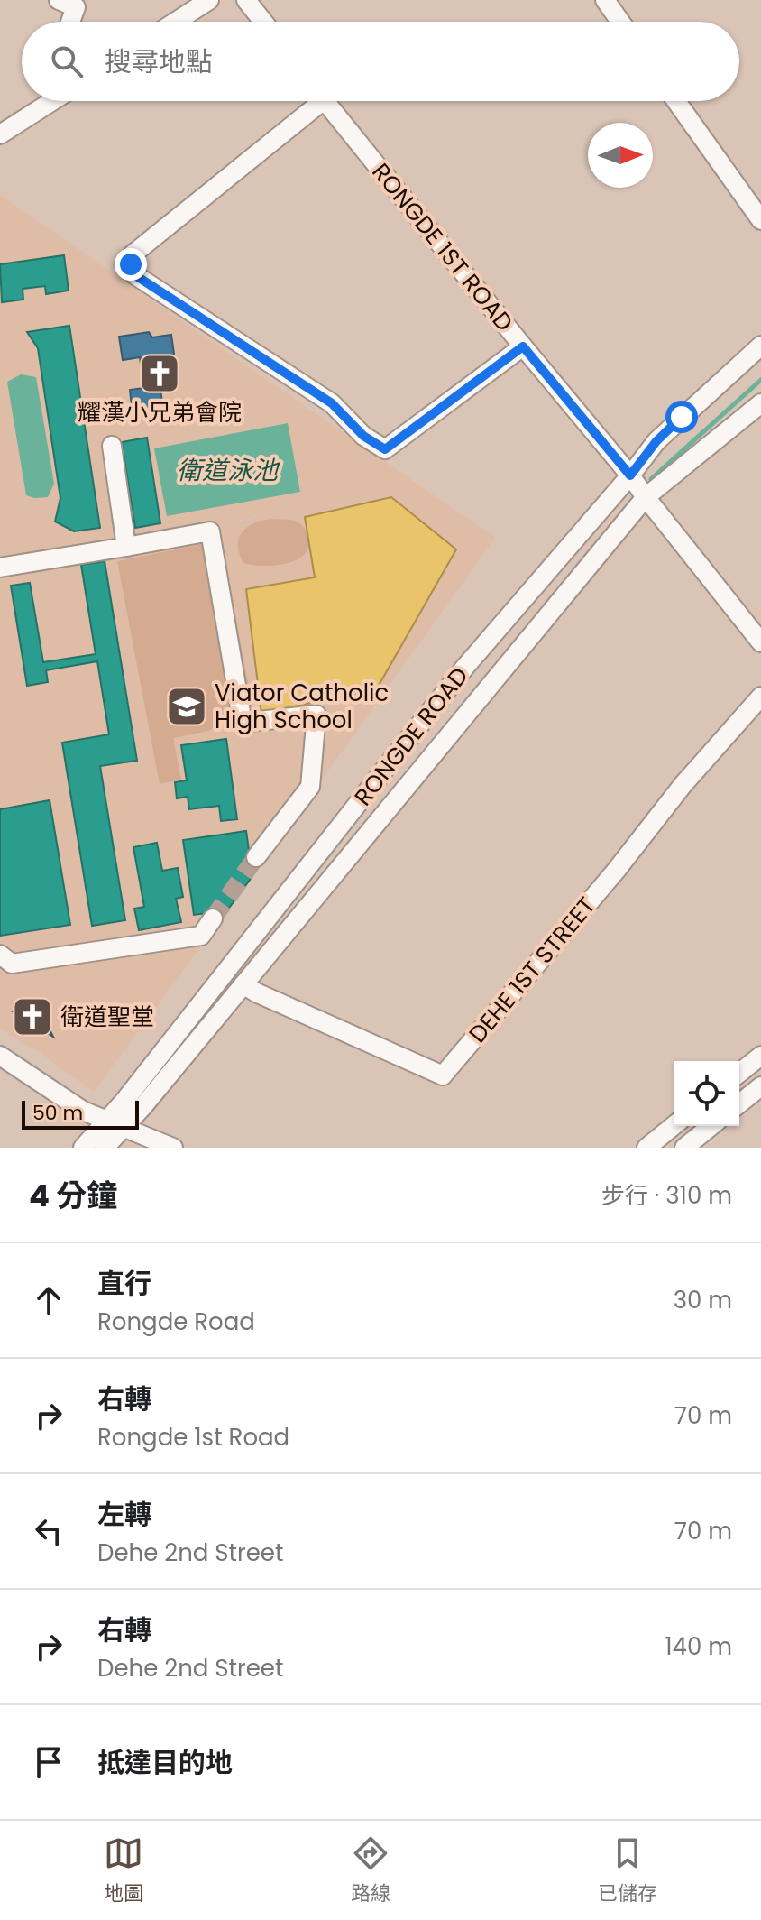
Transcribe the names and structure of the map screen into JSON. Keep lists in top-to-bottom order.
{
  "streets": {
    "street": ["RONGDE 1ST ROAD", "RONGDE ROAD", "DEHE 1ST STREET"]
  },
  "crossings": [
    ["RONGDE 1ST ROAD", "RONGDE ROAD"],
    ["RONGDE ROAD", "DEHE 1ST STREET"]
  ],
  "water": ["衛道泳池"],
  "places": {
    "church": ["耀漢小兄弟會院", "衛道聖堂"],
    "school or university": ["Viator Catholic High School"]
  },
  "scale_bar": "50 m",
  "north": "right",
  "page": {
    "search": "搜尋地點",
    "scale": "50 m",
    "heading": ["4 分鐘", "步行 · 310 m"],
    "list": [
      ["直行", "Rongde Road", "30 m"],
      ["右轉", "Rongde 1st Road", "70 m"],
      ["左轉", "Dehe 2nd Street", "70 m"],
      ["右轉", "Dehe 2nd Street", "140 m"],
      "抵達目的地"
    ],
    "nav": ["地圖", "路線", "已儲存"]
  }
}
